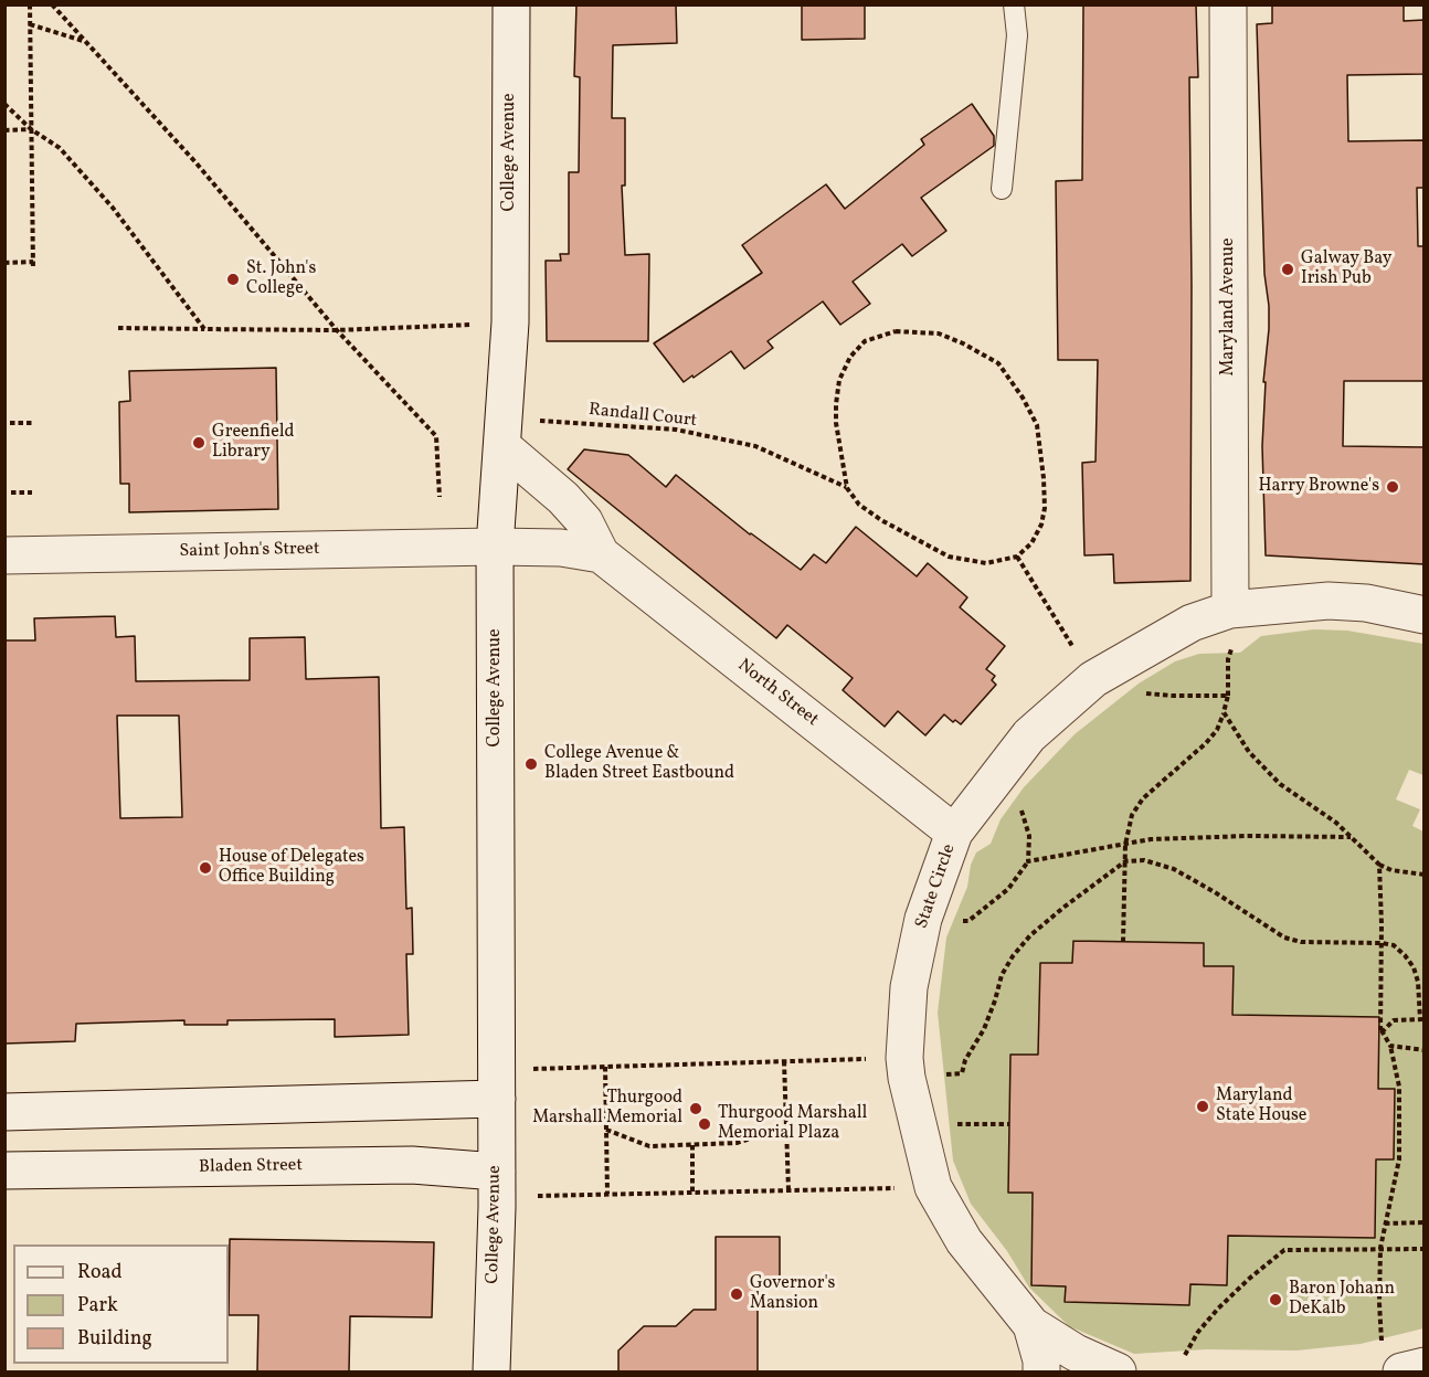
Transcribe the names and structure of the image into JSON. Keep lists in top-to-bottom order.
{
  "streets": {
    "street": [
      "College Avenue",
      "Maryland Avenue",
      "Saint John's Street",
      "North Street",
      "State Circle",
      "Bladen Street"
    ],
    "path": ["Randall Court"]
  },
  "crossings": [
    ["College Avenue", "Randall Court"],
    ["College Avenue", "Saint John's Street"],
    ["College Avenue", "North Street"],
    ["College Avenue", "Bladen Street"],
    ["Maryland Avenue", "State Circle"],
    ["Randall Court", "North Street"],
    ["Saint John's Street", "North Street"],
    ["North Street", "State Circle"]
  ],
  "places": [
    "Galway Bay Irish Pub",
    "St. John's College",
    "Greenfield Library",
    "Harry Browne's",
    "College Avenue & Bladen Street Eastbound",
    "House of Delegates Office Building",
    "Maryland State House",
    "Thurgood Marshall Memorial",
    "Thurgood Marshall Memorial Plaza",
    "Governor's Mansion",
    "Baron Johann DeKalb"
  ],
  "legend": ["Road", "Park", "Building"]
}
